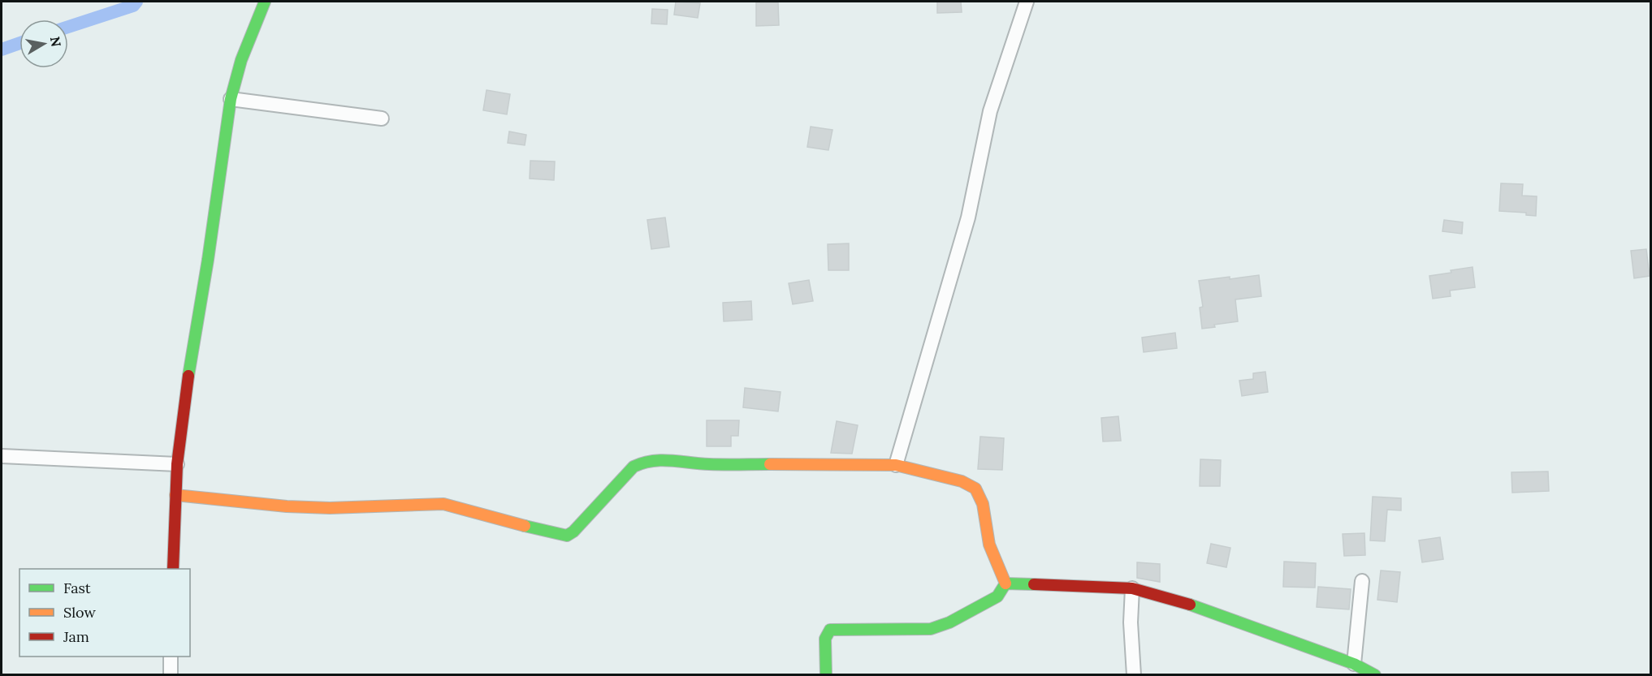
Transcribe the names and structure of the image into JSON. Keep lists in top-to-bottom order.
{
  "legend": ["Fast", "Slow", "Jam"],
  "north": "right"
}
